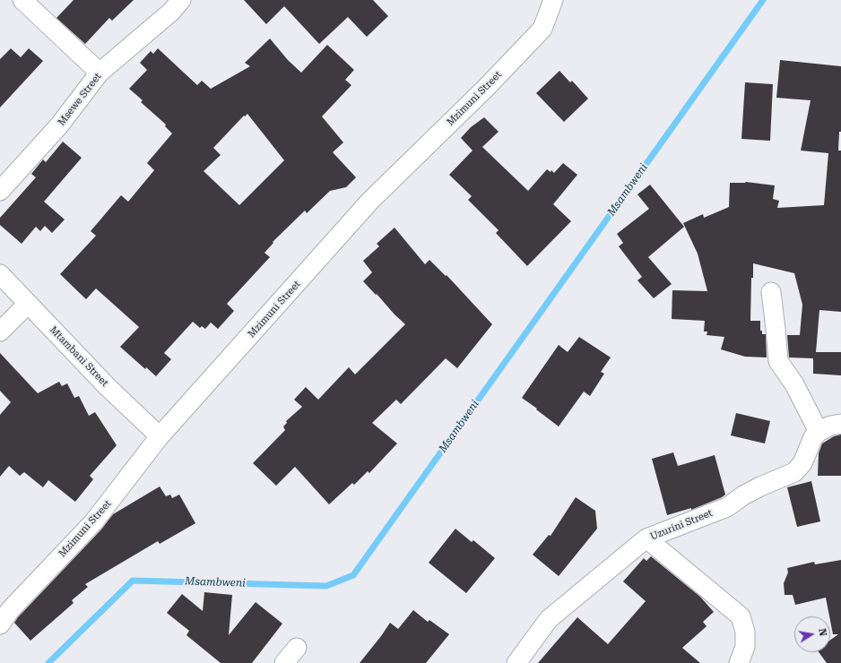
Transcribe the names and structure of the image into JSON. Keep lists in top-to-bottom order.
{
  "streets": {
    "street": [
      "Mzimuni Street",
      "Msewe Street",
      "Mtambani Street",
      "Uzurini Street"
    ]
  },
  "crossings": [
    ["Mzimuni Street", "Mtambani Street"]
  ],
  "water": ["Msambweni"],
  "north": "right"
}
